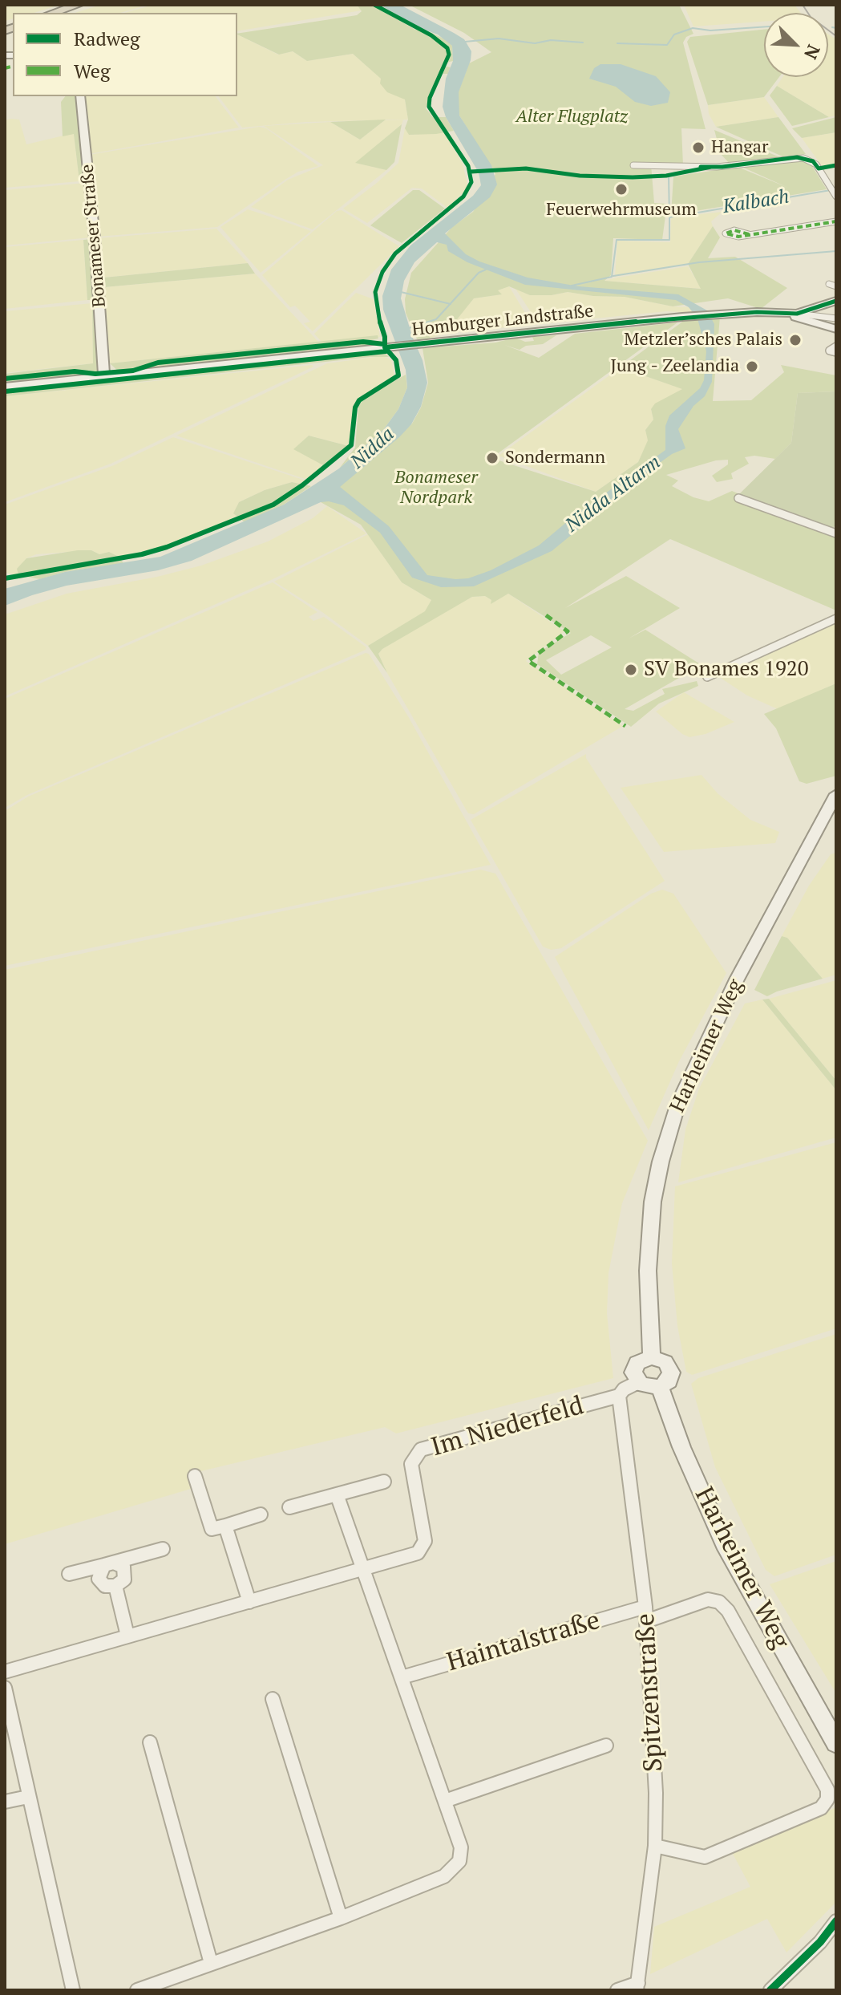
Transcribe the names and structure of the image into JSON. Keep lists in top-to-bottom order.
{
  "streets": {
    "street": [
      "Bonameser Straße",
      "Homburger Landstraße",
      "Harheimer Weg",
      "Im Niederfeld",
      "Haintalstraße",
      "Spitzenstraße"
    ]
  },
  "crossings": [
    ["Bonameser Straße", "Homburger Landstraße"],
    ["Harheimer Weg", "Im Niederfeld"],
    ["Im Niederfeld", "Spitzenstraße"],
    ["Haintalstraße", "Spitzenstraße"]
  ],
  "water": ["Kalbach", "Nidda", "Nidda Altarm"],
  "parks": ["Alter Flugplatz", "Bonameser Nordpark"],
  "places": [
    "Hangar",
    "Feuerwehrmuseum",
    "Metzler’sches Palais",
    "Jung - Zeelandia",
    "Sondermann",
    "SV Bonames 1920"
  ],
  "legend": ["Radweg", "Weg"],
  "north": "bottom right"
}
